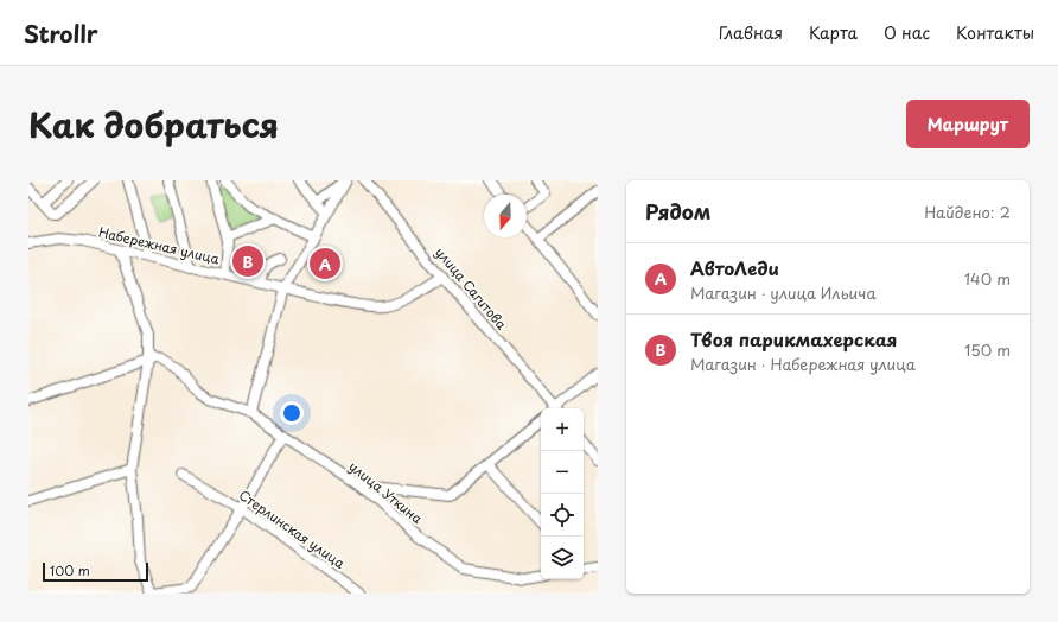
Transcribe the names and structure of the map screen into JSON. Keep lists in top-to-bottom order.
{
  "streets": {
    "street": [
      "Набережная улица",
      "улица Сагитова",
      "улица Уткина",
      "Стерлинская улица"
    ]
  },
  "crossings": [
    ["Набережная улица", "улица Сагитова"]
  ],
  "scale_bar": "100 m",
  "north": "bottom",
  "page": {
    "header": "Strollr",
    "nav": [
      "Главная",
      "Карта",
      "О нас",
      "Контакты"
    ],
    "title": "Как добраться",
    "buttons": "Маршрут",
    "heading": ["Рядом", "Найдено: 2"],
    "list": [
      {
        "mark": "A",
        "name": "АвтоЛеди",
        "note": "Магазин · улица Ильича",
        "value": "140 m"
      },
      {
        "mark": "B",
        "name": "Твоя парикмахерская",
        "note": "Магазин · Набережная улица",
        "value": "150 m"
      }
    ],
    "pins": ["B", "A"],
    "map_buttons": ["+", "−"],
    "scale": "100 m"
  }
}
